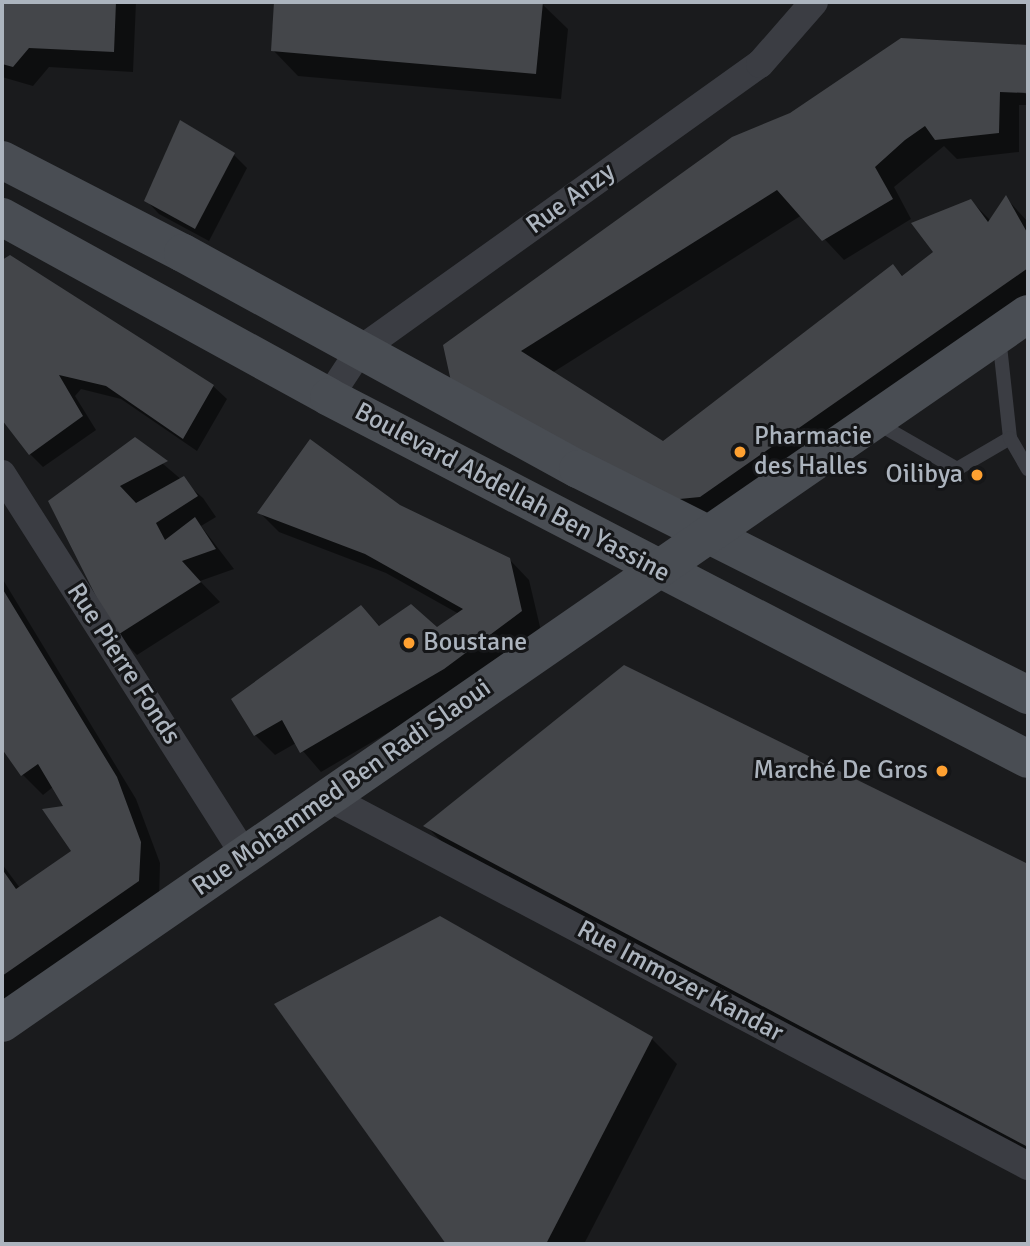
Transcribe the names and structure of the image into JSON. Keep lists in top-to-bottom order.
{
  "streets": {
    "street": [
      "Rue Anzy",
      "Boulevard Abdellah Ben Yassine",
      "Rue Pierre Fonds",
      "Rue Mohammed Ben Radi Slaoui",
      "Rue Immozer Kandar"
    ]
  },
  "crossings": [
    ["Rue Anzy", "Boulevard Abdellah Ben Yassine"],
    ["Boulevard Abdellah Ben Yassine", "Rue Mohammed Ben Radi Slaoui"],
    ["Rue Pierre Fonds", "Rue Mohammed Ben Radi Slaoui"],
    ["Rue Mohammed Ben Radi Slaoui", "Rue Immozer Kandar"]
  ],
  "places": [
    "Pharmacie des Halles",
    "Oilibya",
    "Boustane",
    "Marché De Gros"
  ]
}
